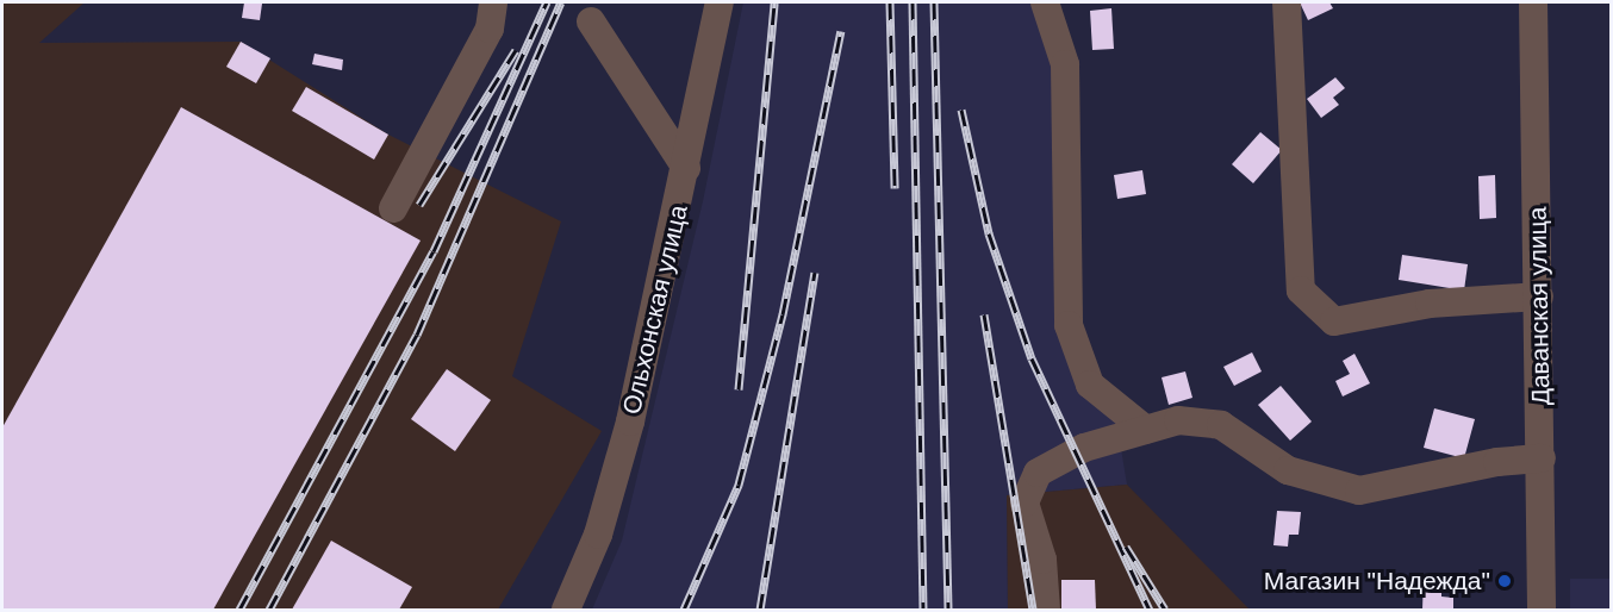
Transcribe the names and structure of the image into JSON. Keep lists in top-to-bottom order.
{
  "streets": {
    "street": ["Даванская улица", "Ольхонская улица"]
  },
  "places": ["Магазин \"Надежда\""]
}
